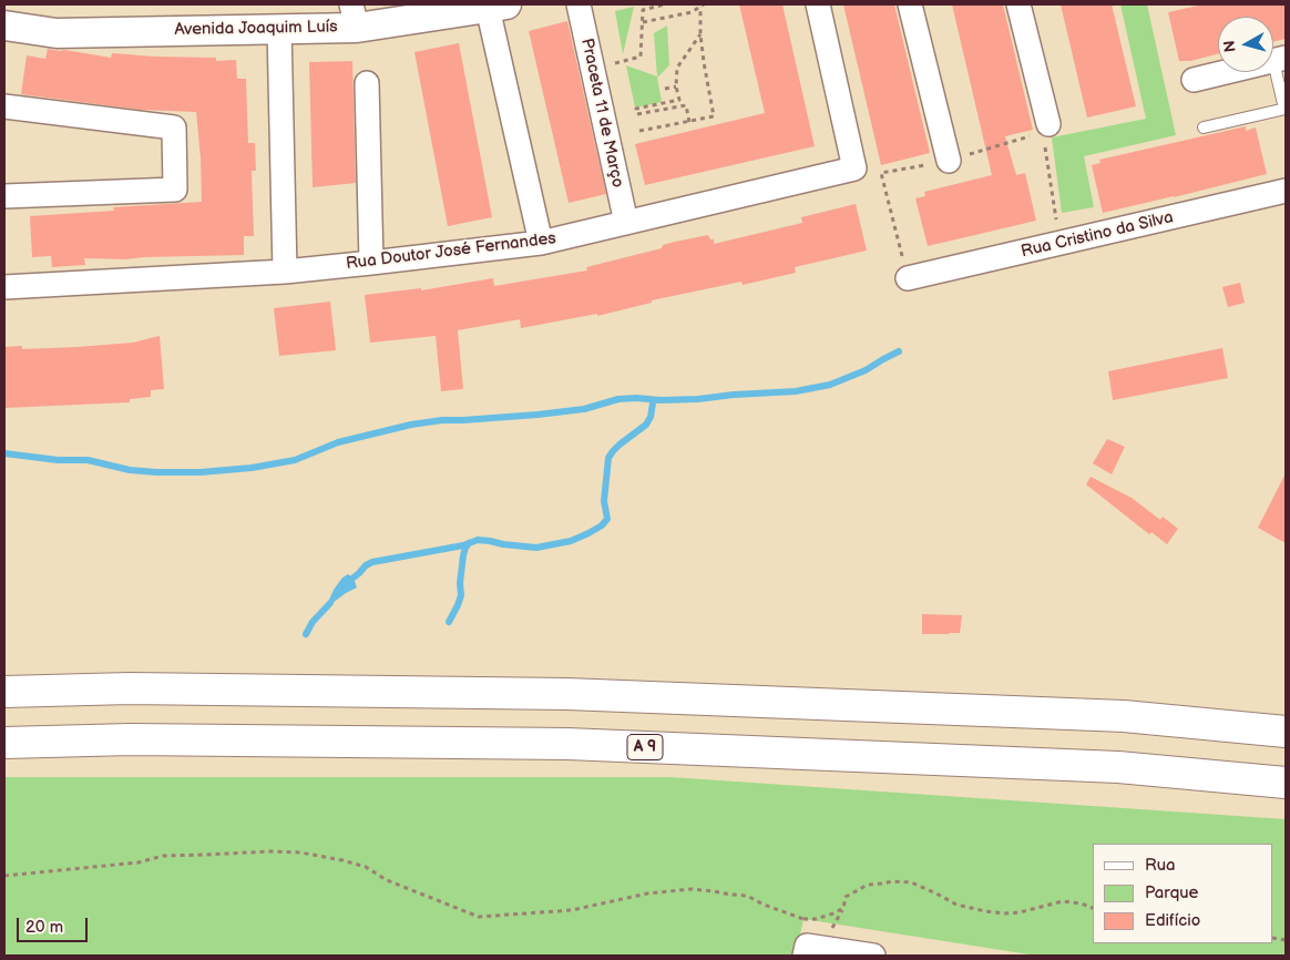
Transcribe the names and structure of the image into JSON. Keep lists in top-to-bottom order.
{
  "streets": {
    "highway": ["A 9"],
    "street": [
      "Avenida Joaquim Luís",
      "Praceta 11 de Março",
      "Rua Cristino da Silva",
      "Rua Doutor José Fernandes"
    ]
  },
  "crossings": [
    ["Praceta 11 de Março", "Rua Doutor José Fernandes"]
  ],
  "legend": ["Rua", "Parque", "Edifício"],
  "scale_bar": "20 m",
  "north": "left"
}
